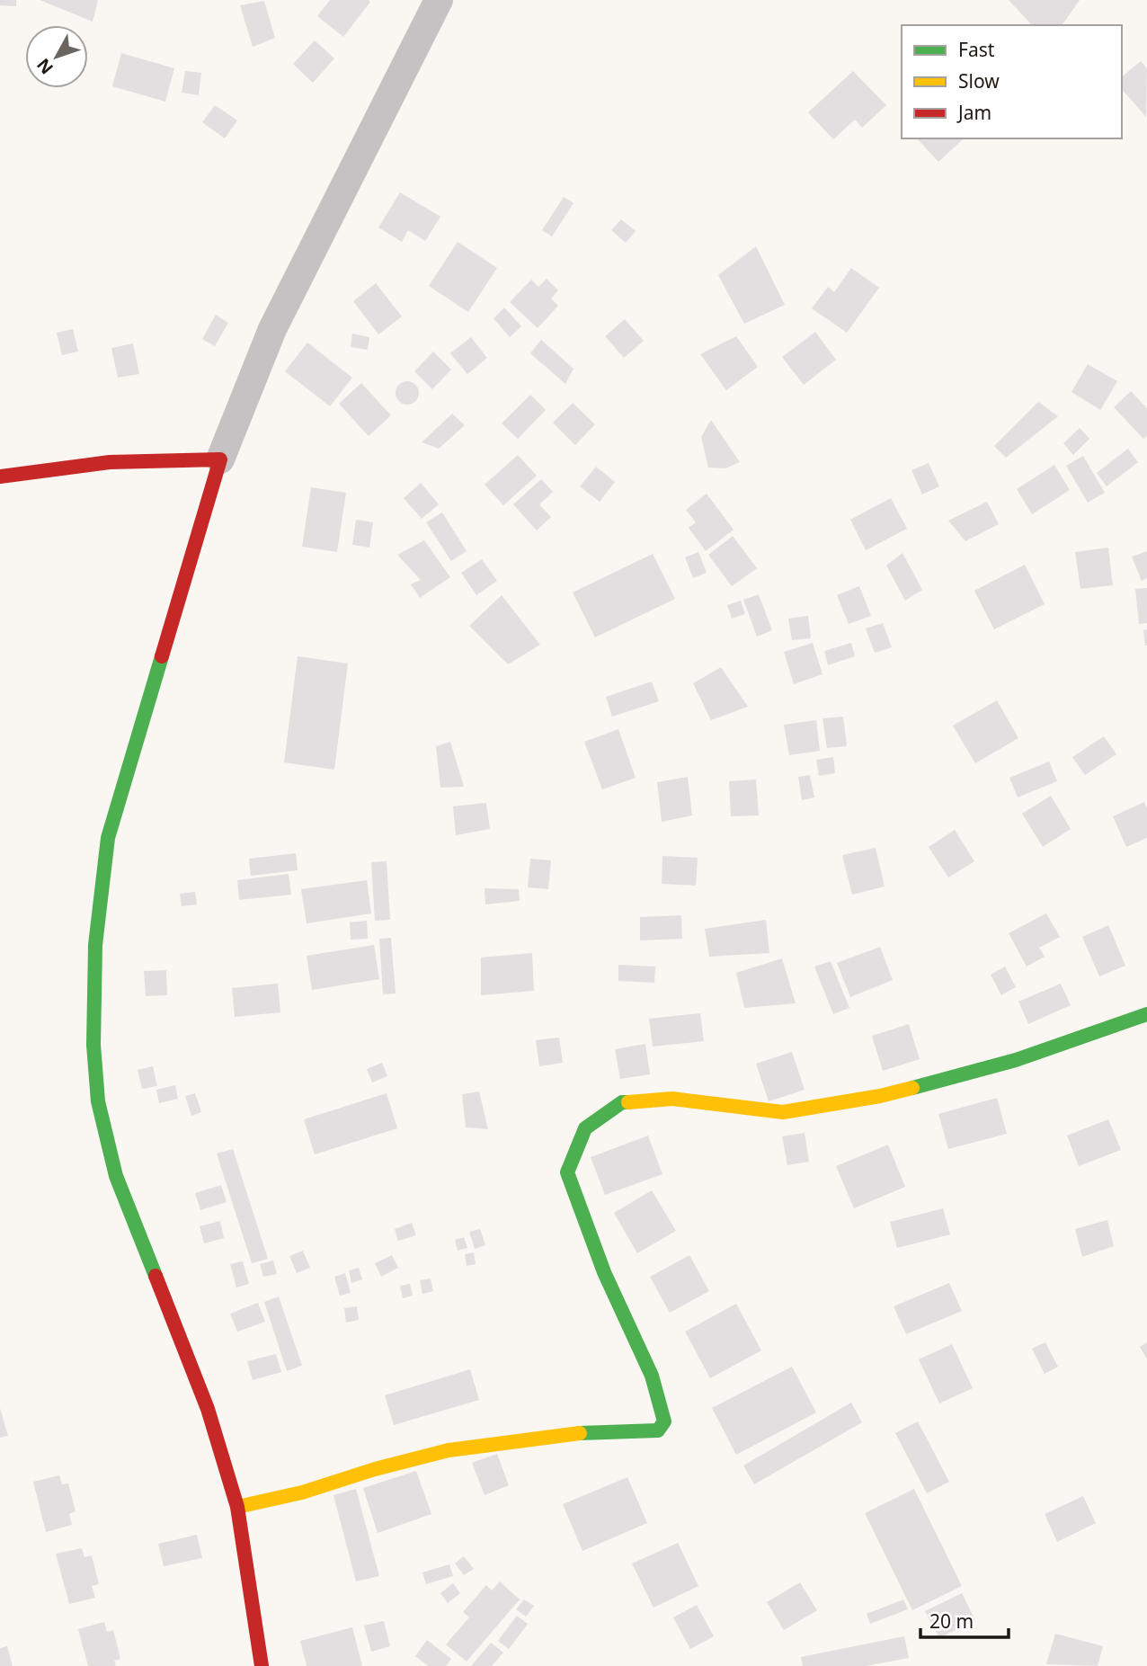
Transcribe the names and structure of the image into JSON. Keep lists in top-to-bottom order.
{
  "legend": ["Fast", "Slow", "Jam"],
  "scale_bar": "20 m",
  "north": "bottom left"
}
